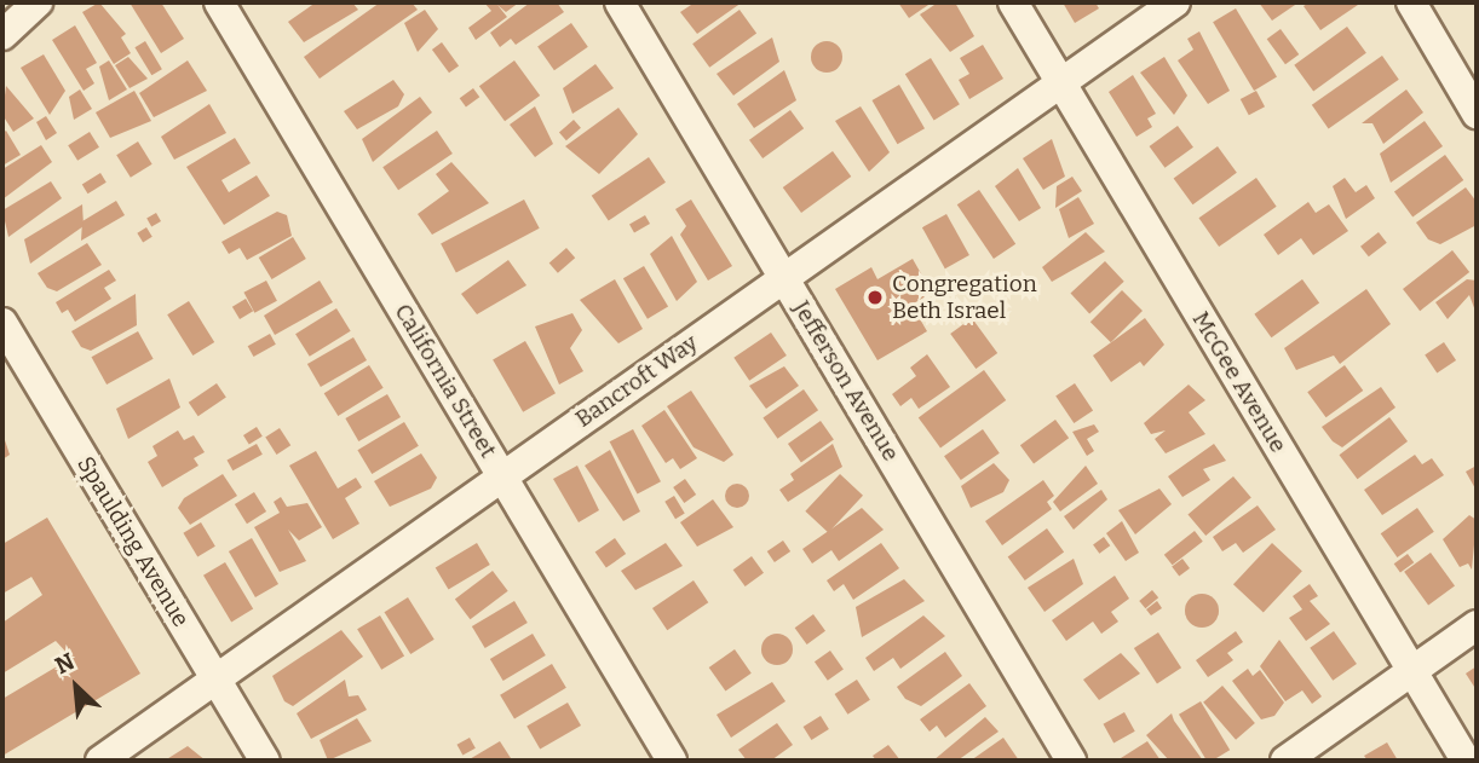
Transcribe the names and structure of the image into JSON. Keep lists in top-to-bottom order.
{
  "streets": {
    "street": [
      "California Street",
      "Bancroft Way",
      "Jefferson Avenue",
      "McGee Avenue",
      "Spaulding Avenue"
    ]
  },
  "crossings": [
    ["California Street", "Bancroft Way"],
    ["Bancroft Way", "Jefferson Avenue"],
    ["Bancroft Way", "McGee Avenue"],
    ["Bancroft Way", "Spaulding Avenue"]
  ],
  "places": ["Congregation Beth Israel"],
  "north": "top left"
}
